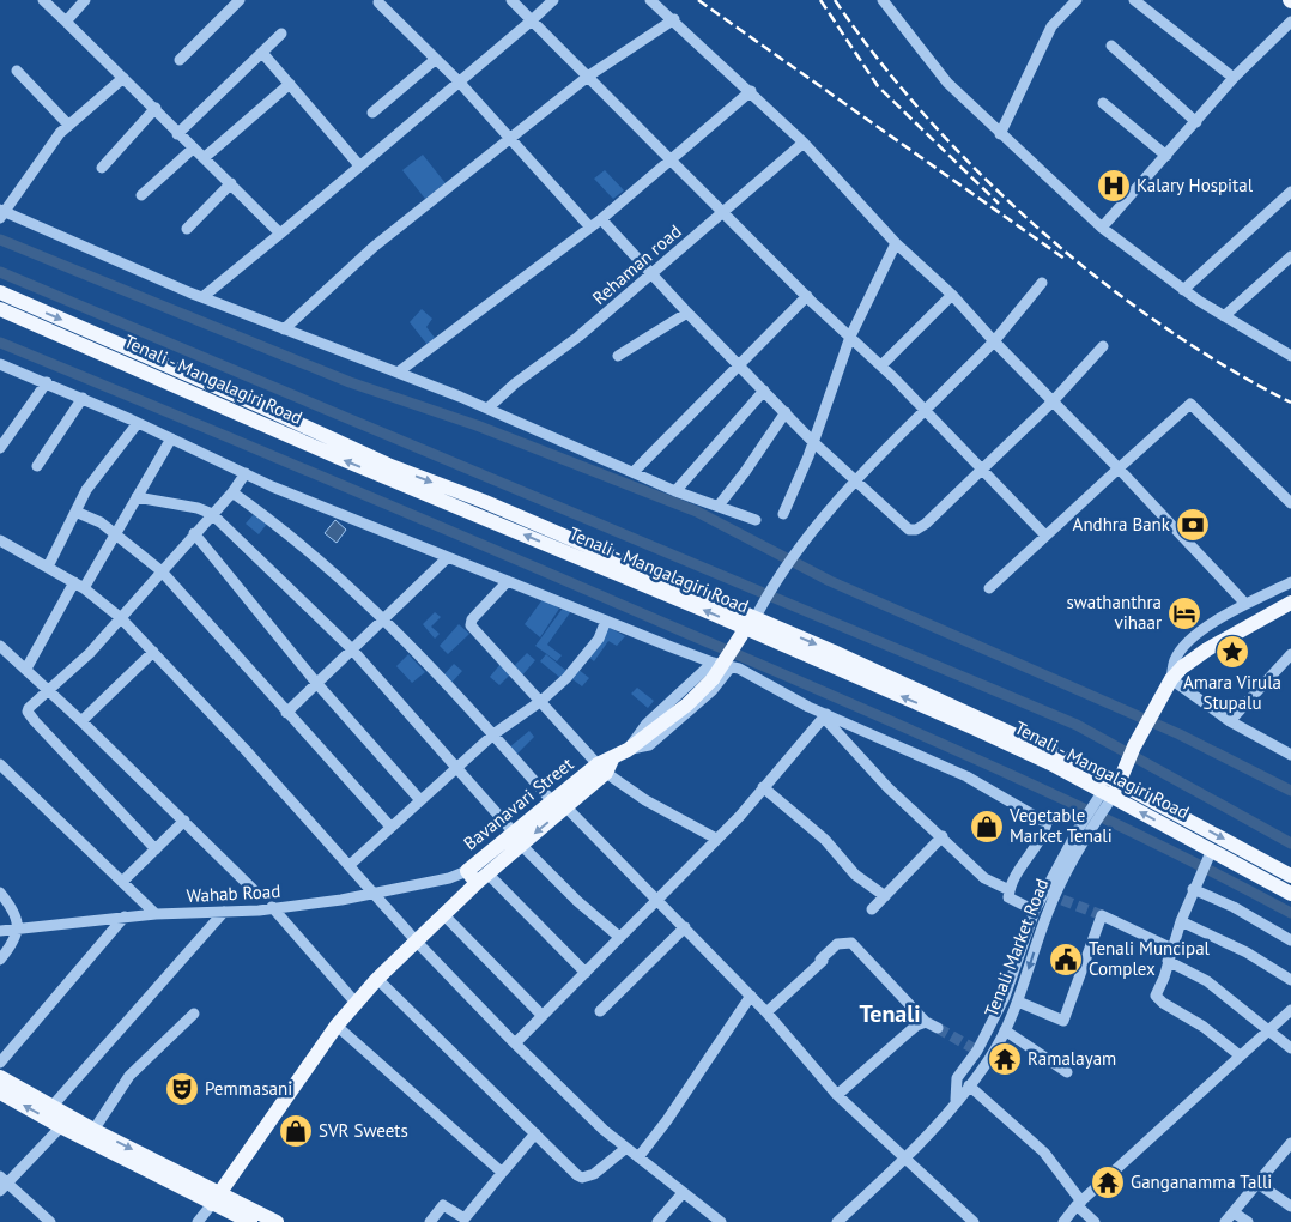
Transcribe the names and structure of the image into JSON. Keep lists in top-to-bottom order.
{
  "streets": {
    "main road": ["Tenali - Mangalagiri Road", "Bavanavari Street"],
    "street": ["Rehaman road", "Wahab Road", "Tenali Market Road"]
  },
  "crossings": [
    ["Tenali - Mangalagiri Road", "Bavanavari Street"],
    ["Tenali - Mangalagiri Road", "Tenali Market Road"],
    ["Bavanavari Street", "Wahab Road"]
  ],
  "districts": ["Tenali"],
  "places": {
    "hospital": ["Kalary Hospital"],
    "bank": ["Andhra Bank"],
    "hotel": ["swathanthra vihaar"],
    "place": ["Amara Virula Stupalu"],
    "shop": ["Vegetable Market Tenali", "SVR Sweets"],
    "public building": ["Tenali Muncipal Complex"],
    "temple": ["Ramalayam", "Ganganamma Talli"],
    "theatre": ["Pemmasani"]
  }
}
